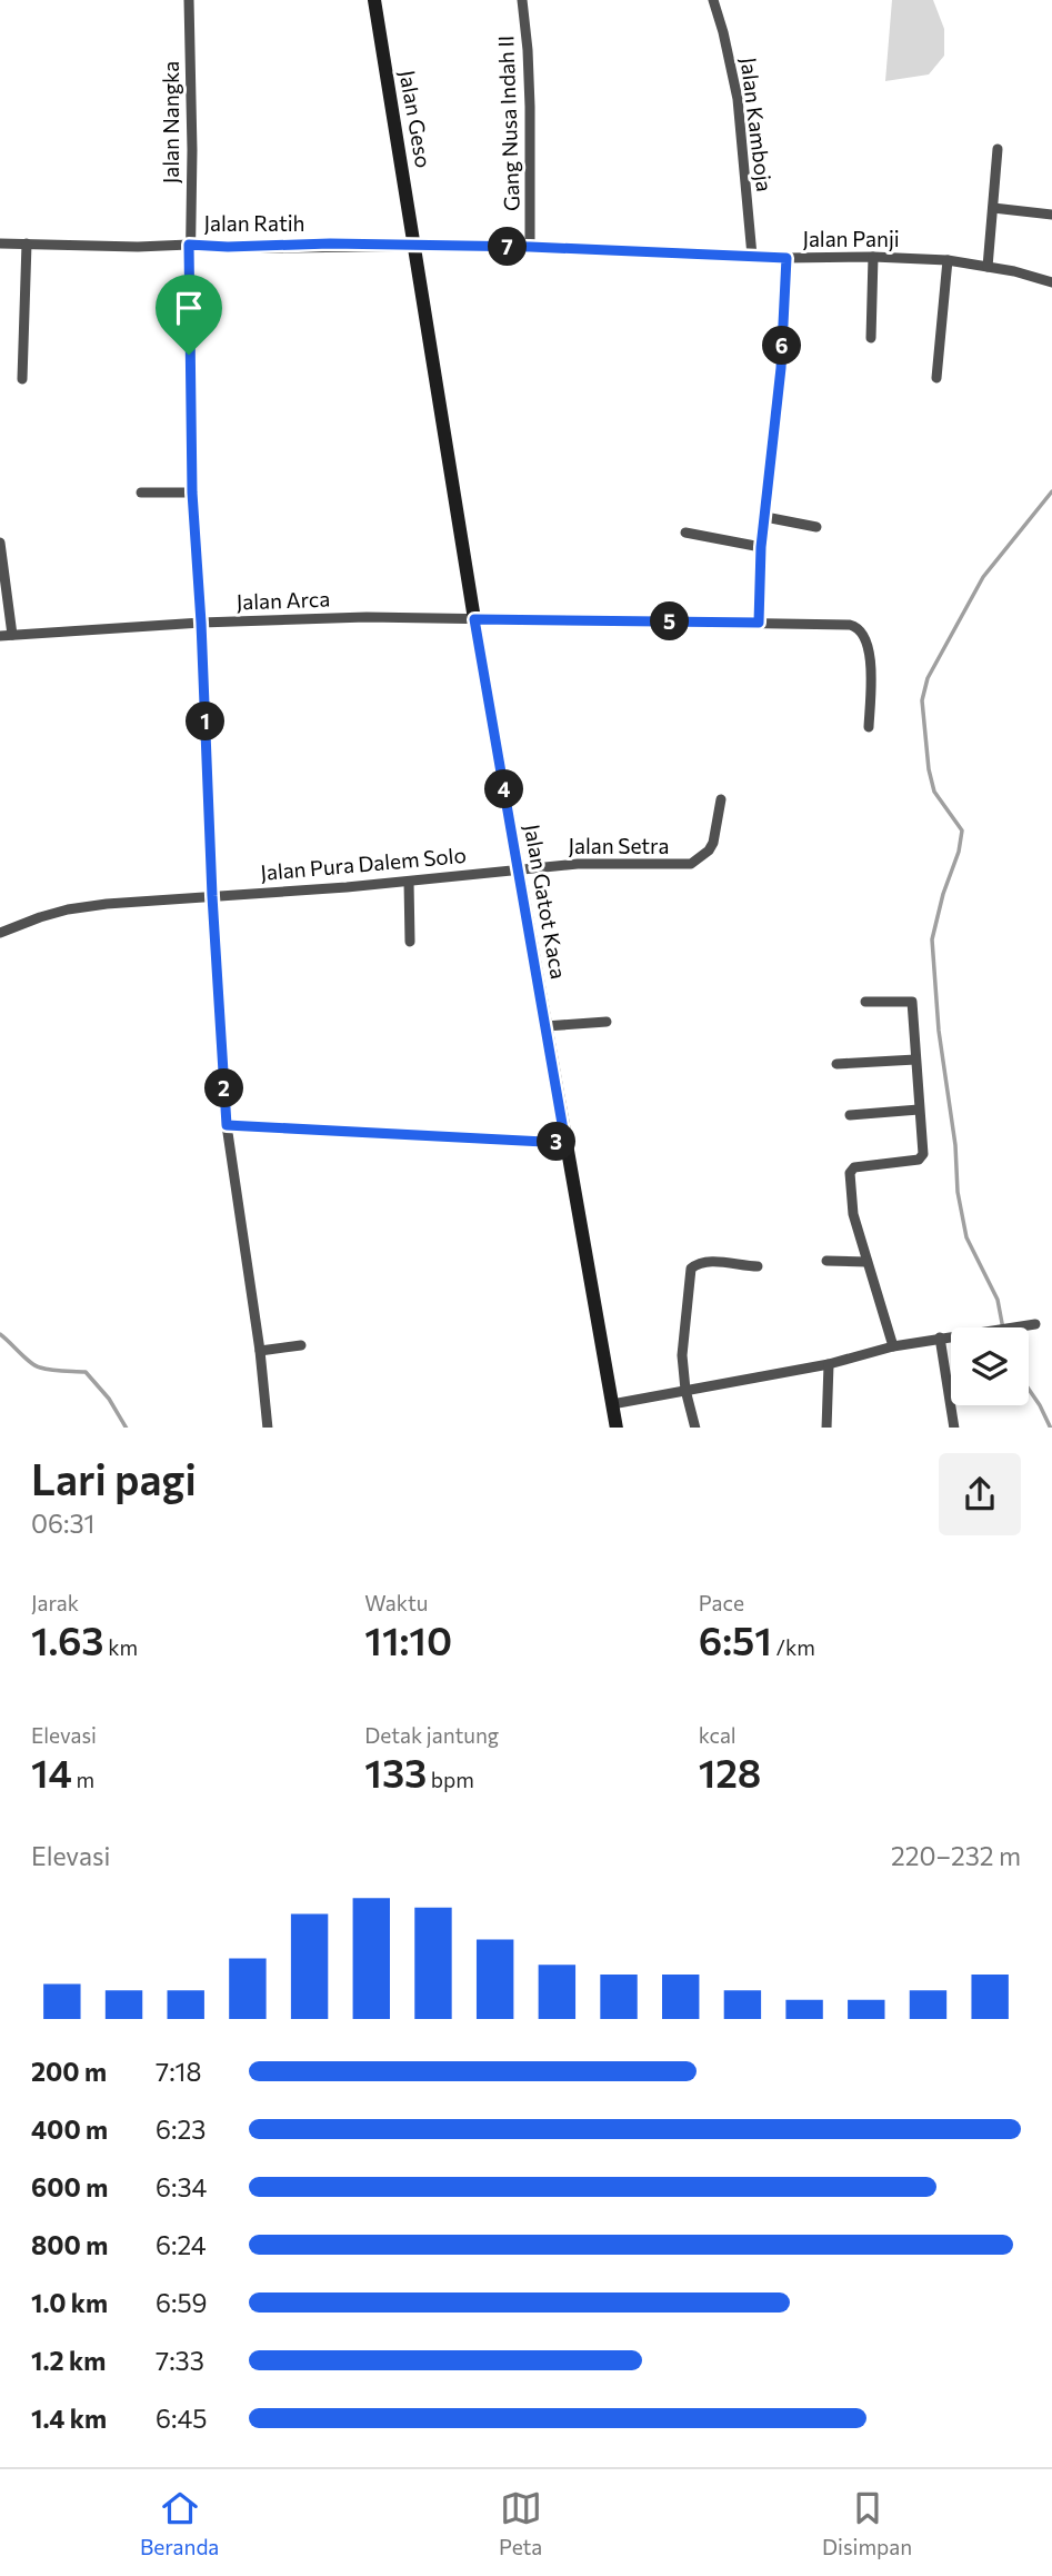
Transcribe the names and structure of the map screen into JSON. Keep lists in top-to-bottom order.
{
  "streets": {
    "main road": ["Jalan Geso", "Jalan Ratih", "Jalan Gatot Kaca"],
    "street": [
      "Jalan Nangka",
      "Gang Nusa Indah II",
      "Jalan Kamboja",
      "Jalan Panji",
      "Jalan Arca",
      "Jalan Setra",
      "Jalan Pura Dalem Solo"
    ]
  },
  "crossings": [
    ["Jalan Geso", "Jalan Ratih"],
    ["Jalan Geso", "Jalan Panji"],
    ["Jalan Geso", "Jalan Gatot Kaca"],
    ["Jalan Nangka", "Jalan Ratih"],
    ["Jalan Nangka", "Jalan Arca"],
    ["Jalan Nangka", "Jalan Pura Dalem Solo"],
    ["Gang Nusa Indah II", "Jalan Panji"],
    ["Jalan Kamboja", "Jalan Panji"],
    ["Jalan Ratih", "Jalan Panji"],
    ["Jalan Ratih", "Jalan Gatot Kaca"],
    ["Jalan Panji", "Jalan Gatot Kaca"],
    ["Jalan Arca", "Jalan Gatot Kaca"],
    ["Jalan Setra", "Jalan Pura Dalem Solo"],
    ["Jalan Setra", "Jalan Gatot Kaca"],
    ["Jalan Pura Dalem Solo", "Jalan Gatot Kaca"]
  ],
  "page": {
    "pins": [
      "7",
      "6",
      "5",
      "1",
      "4",
      "2",
      "3"
    ],
    "heading": ["Lari pagi", "06:31"],
    "stats": [
      ["Jarak", "1.63 km"],
      ["Waktu", "11:10"],
      ["Pace", "6:51 /km"],
      ["Elevasi", "14 m"],
      ["Detak jantung", "133 bpm"],
      ["kcal", "128"]
    ],
    "chart": ["Elevasi", "220–232 m"],
    "list": [
      {
        "name": "200 m",
        "note": "7:18"
      },
      {
        "name": "400 m",
        "note": "6:23"
      },
      {
        "name": "600 m",
        "note": "6:34"
      },
      {
        "name": "800 m",
        "note": "6:24"
      },
      {
        "name": "1.0 km",
        "note": "6:59"
      },
      {
        "name": "1.2 km",
        "note": "7:33"
      },
      {
        "name": "1.4 km",
        "note": "6:45"
      }
    ],
    "tabs": ["Beranda", "Peta", "Disimpan"]
  }
}
